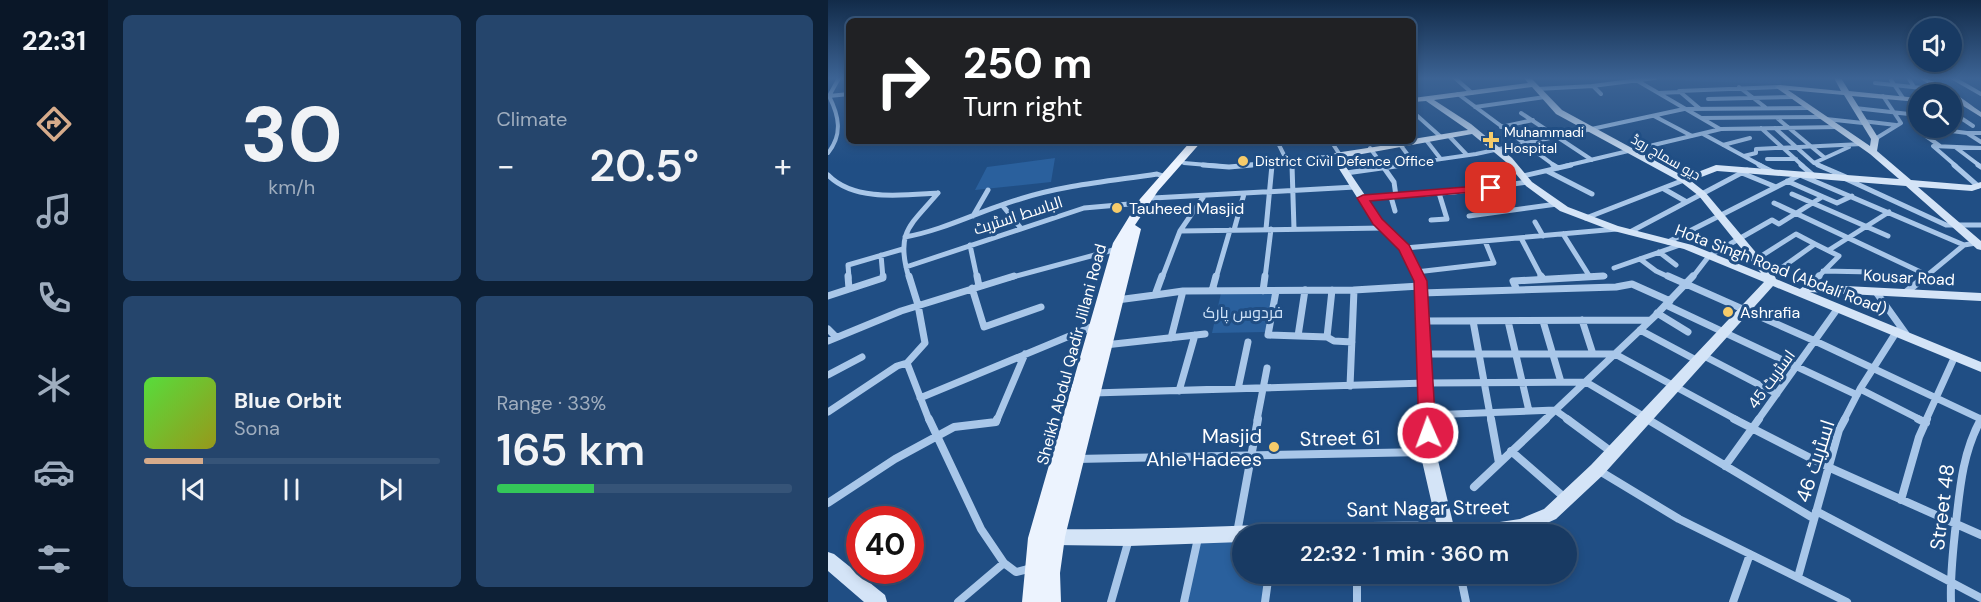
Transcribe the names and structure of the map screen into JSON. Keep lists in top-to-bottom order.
{
  "streets": {
    "main road": ["Sheikh Abdul Qadir Jillani Road"],
    "street": [
      "دیو سماج روڈ",
      "الباسط اسٹریٹ",
      "Hota Singh Road (Abdali Road)",
      "Kousar Road",
      "اسٹریٹ 45",
      "Street 61",
      "اسٹریٹ 46",
      "Street 48",
      "Sant Nagar Street"
    ]
  },
  "crossings": [
    ["دیو سماج روڈ", "الباسط اسٹریٹ"],
    ["دیو سماج روڈ", "Hota Singh Road (Abdali Road)"],
    ["دیو سماج روڈ", "Sant Nagar Street"],
    ["الباسط اسٹریٹ", "Hota Singh Road (Abdali Road)"],
    ["الباسط اسٹریٹ", "Sheikh Abdul Qadir Jillani Road"],
    ["Hota Singh Road (Abdali Road)", "Kousar Road"],
    ["Hota Singh Road (Abdali Road)", "اسٹریٹ 45"],
    ["Hota Singh Road (Abdali Road)", "اسٹریٹ 46"],
    ["Hota Singh Road (Abdali Road)", "Sant Nagar Street"],
    ["Sheikh Abdul Qadir Jillani Road", "Street 61"],
    ["Sheikh Abdul Qadir Jillani Road", "Sant Nagar Street"]
  ],
  "parks": ["فردوس پارک"],
  "places": {
    "health": ["Muhammadi Hospital"],
    "other": [
      "District Civil Defence Office",
      "Tauheed Masjid",
      "Ashrafia",
      "Masjid Ahle Hadees"
    ]
  },
  "page": {
    "tabs": "22:31",
    "tile": [
      ["30", "km/h"],
      "Climate",
      ["Range · 33%", "165 km"]
    ],
    "turn": ["250 m", "Turn right"],
    "heat": ["−", "20.5°", "+"],
    "song": ["Blue Orbit", "Sona"],
    "limit": "40",
    "trip": "22:32 · 1 min · 360 m"
  }
}
